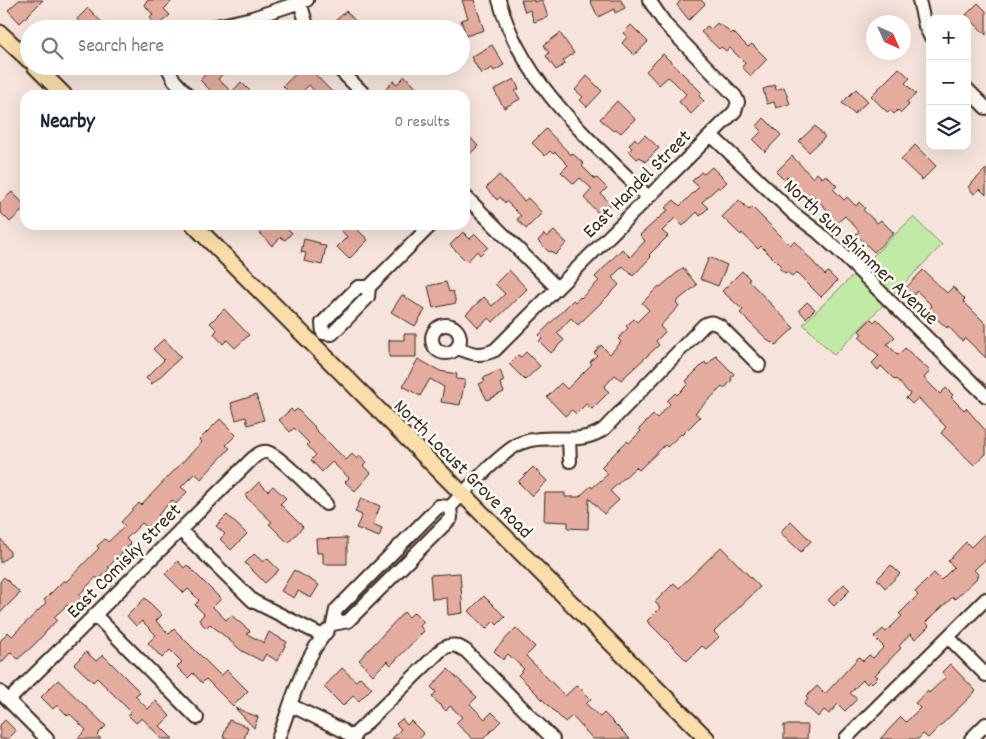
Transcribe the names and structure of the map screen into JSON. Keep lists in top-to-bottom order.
{
  "streets": {
    "main road": ["North Locust Grove Road"],
    "street": ["East Handel Street", "North Sun Shimmer Avenue", "East Comisky Street"]
  },
  "crossings": [
    ["East Handel Street", "North Sun Shimmer Avenue"]
  ],
  "north": "bottom right",
  "page": {
    "map_buttons": ["+", "−"],
    "search": "Search here",
    "heading": ["Nearby", "0 results"]
  }
}
